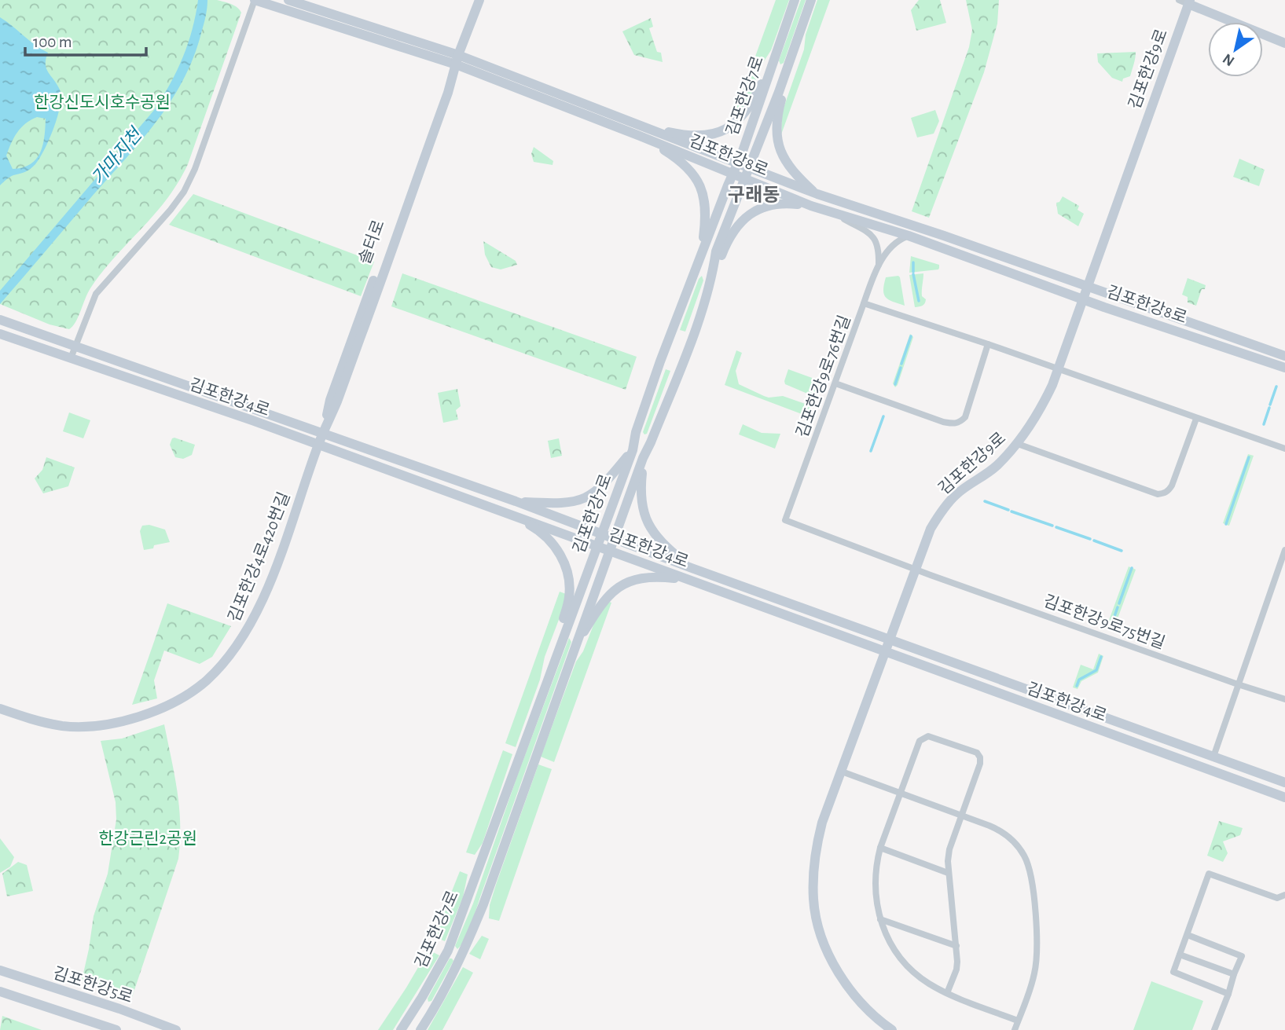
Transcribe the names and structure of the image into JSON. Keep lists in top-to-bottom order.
{
  "streets": {
    "street": [
      "김포한강9로",
      "김포한강7로",
      "김포한강8로",
      "솔터로",
      "김포한강9로76번길",
      "김포한강4로",
      "김포한강4로420번길",
      "김포한강9로75번길",
      "김포한강5로"
    ]
  },
  "crossings": [
    ["김포한강9로", "김포한강8로"],
    ["김포한강9로", "김포한강9로76번길"],
    ["김포한강9로", "김포한강4로"],
    ["김포한강9로", "김포한강9로75번길"],
    ["김포한강7로", "김포한강8로"],
    ["김포한강7로", "김포한강4로"],
    ["김포한강8로", "솔터로"],
    ["솔터로", "김포한강4로"],
    ["솔터로", "김포한강4로420번길"],
    ["김포한강9로76번길", "김포한강9로75번길"],
    ["김포한강4로", "김포한강4로420번길"]
  ],
  "districts": ["구래동"],
  "water": ["가마지천"],
  "parks": ["한강신도시호수공원", "한강근린2공원"],
  "scale_bar": "100 m",
  "north": "bottom left"
}
